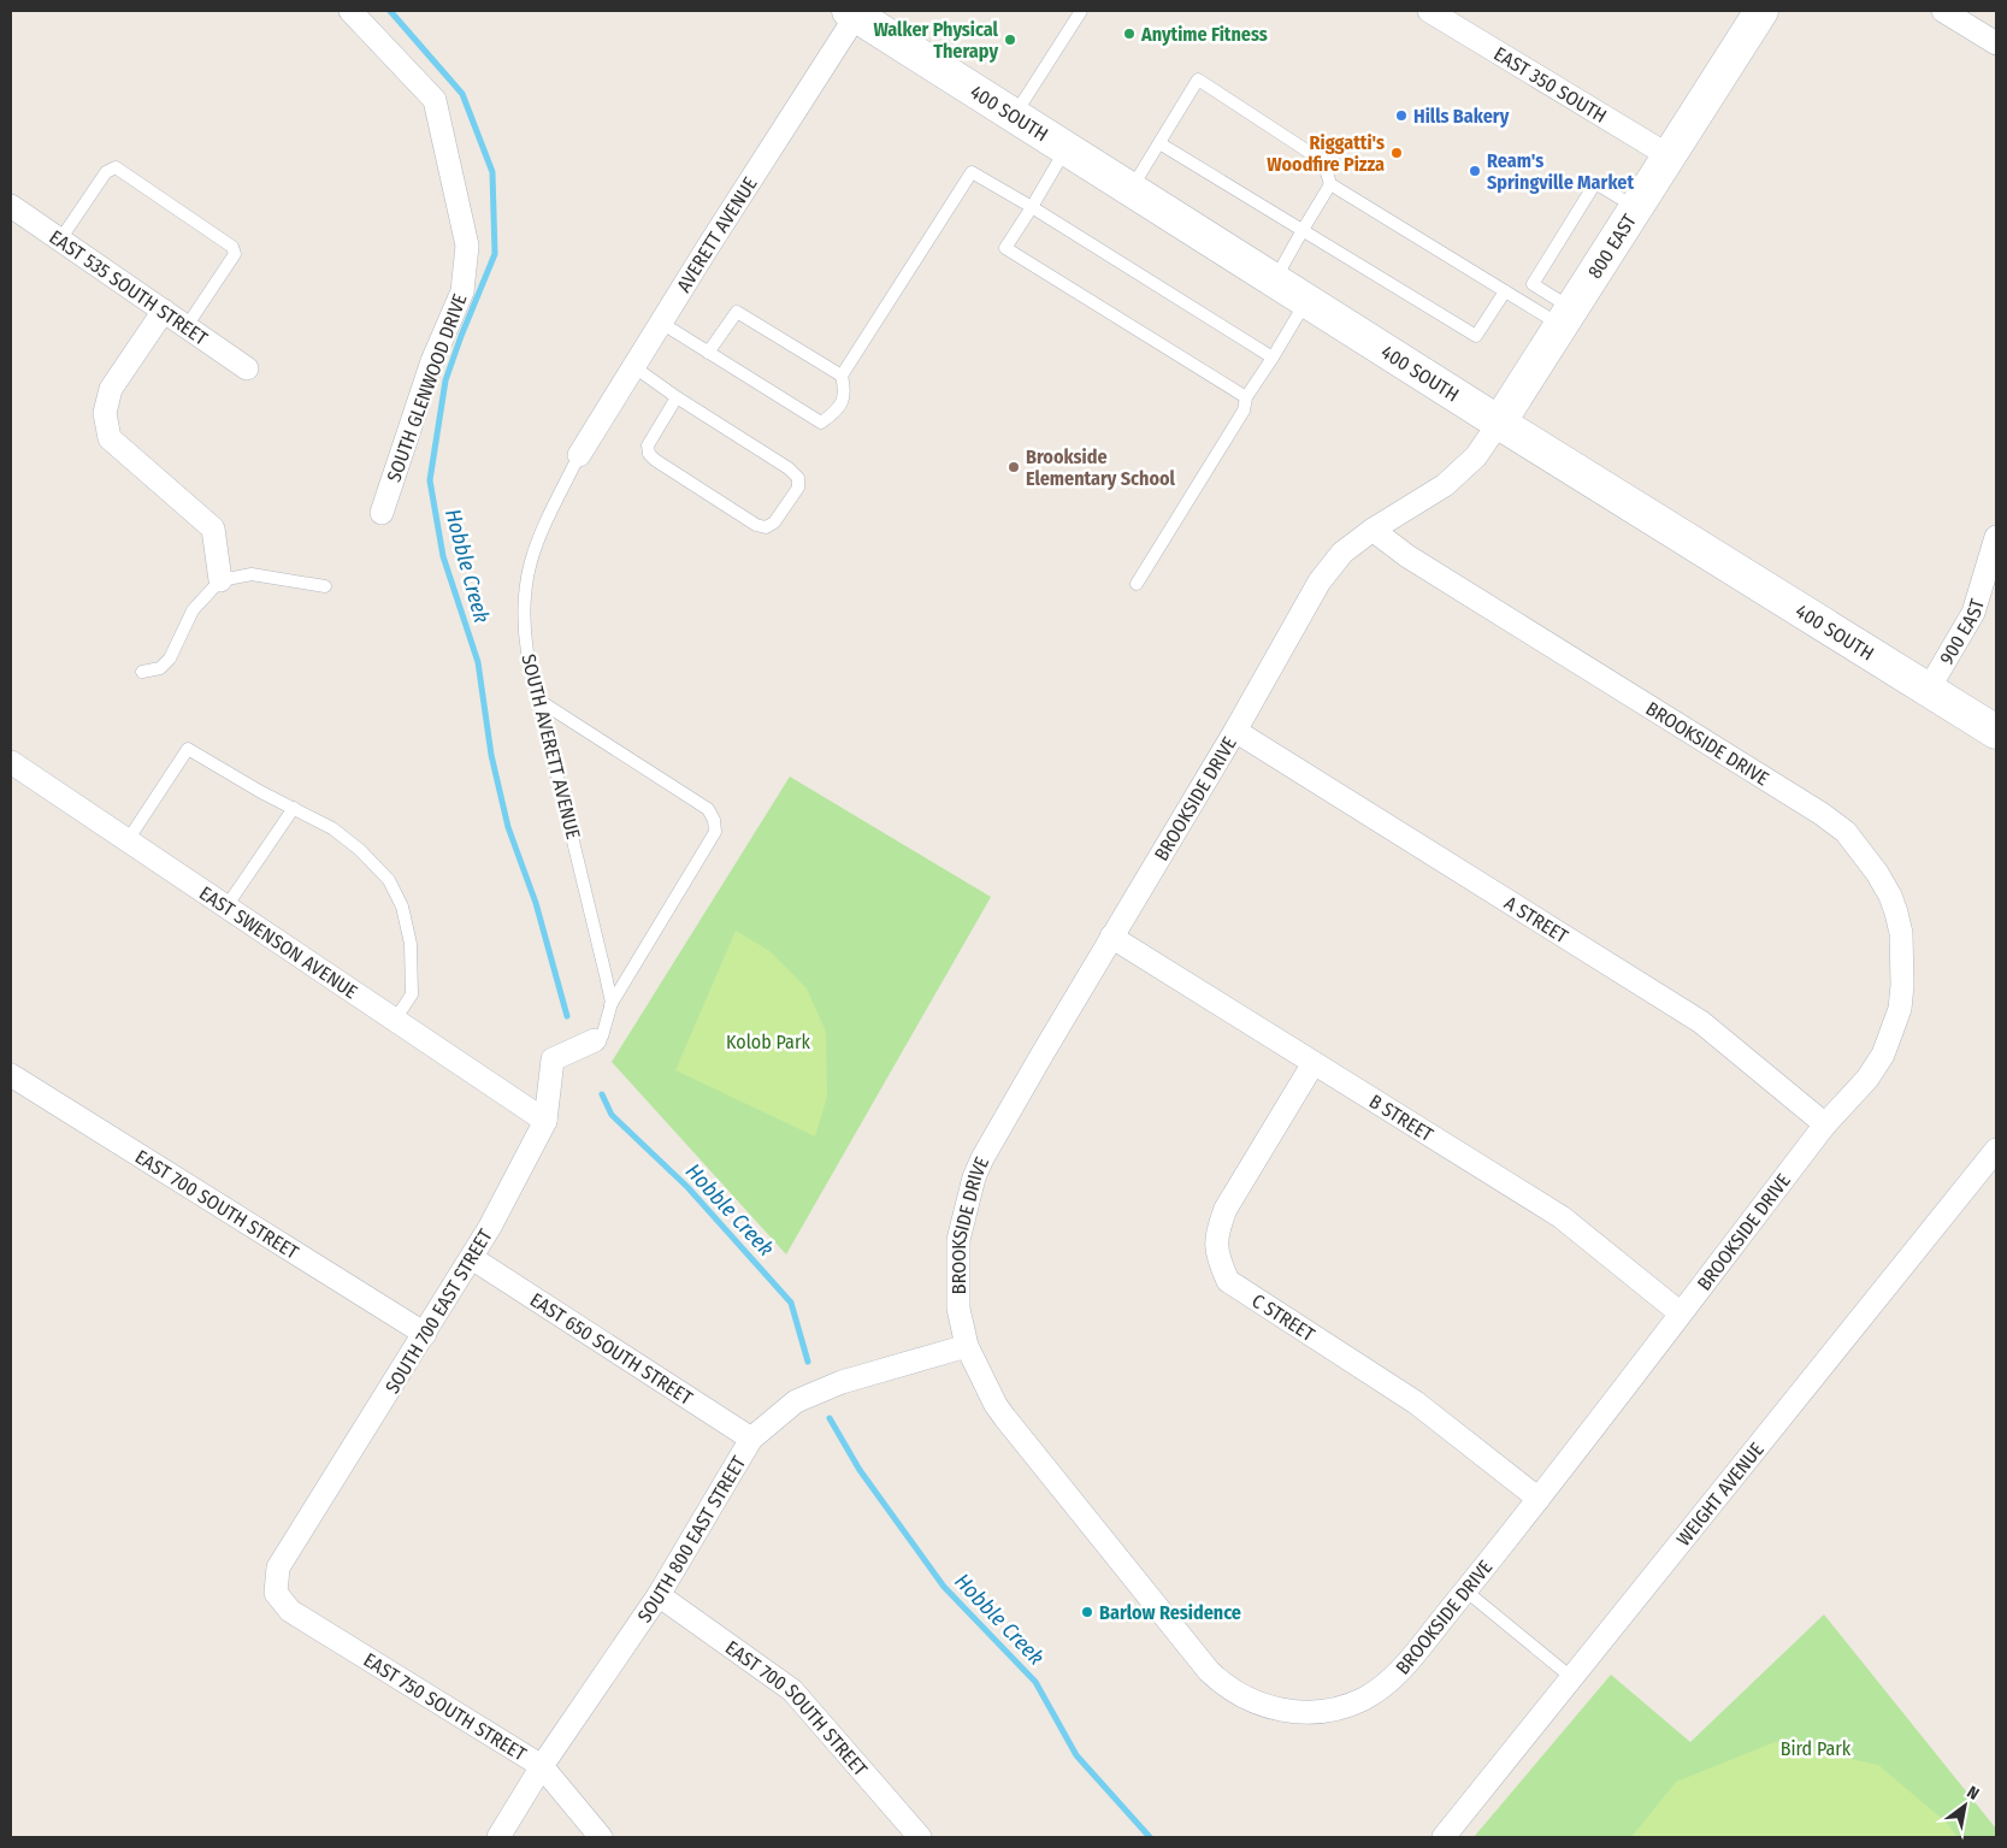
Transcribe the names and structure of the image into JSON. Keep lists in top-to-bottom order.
{
  "streets": {
    "main road": ["400 SOUTH", "800 EAST"],
    "street": [
      "EAST 350 SOUTH",
      "AVERETT AVENUE",
      "EAST 535 SOUTH STREET",
      "SOUTH GLENWOOD DRIVE",
      "900 EAST",
      "BROOKSIDE DRIVE",
      "A STREET",
      "EAST SWENSON AVENUE",
      "B STREET",
      "EAST 700 SOUTH STREET",
      "SOUTH 700 EAST STREET",
      "C STREET",
      "EAST 650 SOUTH STREET",
      "WEIGHT AVENUE",
      "SOUTH 800 EAST STREET",
      "EAST 750 SOUTH STREET"
    ],
    "lane": ["SOUTH AVERETT AVENUE"]
  },
  "crossings": [
    ["EAST 350 SOUTH", "800 EAST"],
    ["400 SOUTH", "AVERETT AVENUE"],
    ["400 SOUTH", "800 EAST"],
    ["400 SOUTH", "900 EAST"],
    ["400 SOUTH", "BROOKSIDE DRIVE"],
    ["AVERETT AVENUE", "SOUTH AVERETT AVENUE"],
    ["800 EAST", "BROOKSIDE DRIVE"],
    ["BROOKSIDE DRIVE", "A STREET"],
    ["BROOKSIDE DRIVE", "B STREET"],
    ["BROOKSIDE DRIVE", "C STREET"],
    ["BROOKSIDE DRIVE", "SOUTH 800 EAST STREET"],
    ["SOUTH AVERETT AVENUE", "SOUTH 700 EAST STREET"],
    ["EAST SWENSON AVENUE", "SOUTH 700 EAST STREET"],
    ["B STREET", "C STREET"],
    ["EAST 700 SOUTH STREET", "SOUTH 700 EAST STREET"],
    ["EAST 700 SOUTH STREET", "SOUTH 800 EAST STREET"],
    ["SOUTH 700 EAST STREET", "EAST 650 SOUTH STREET"],
    ["SOUTH 700 EAST STREET", "EAST 750 SOUTH STREET"],
    ["EAST 650 SOUTH STREET", "SOUTH 800 EAST STREET"],
    ["SOUTH 800 EAST STREET", "EAST 750 SOUTH STREET"]
  ],
  "water": ["Hobble Creek"],
  "parks": ["Kolob Park", "Bird Park"],
  "places": [
    "Anytime Fitness",
    "Walker Physical Therapy",
    "Hills Bakery",
    "Riggatti's Woodfire Pizza",
    "Ream's Springville Market",
    "Brookside Elementary School",
    "Barlow Residence"
  ],
  "north": "top right"
}
